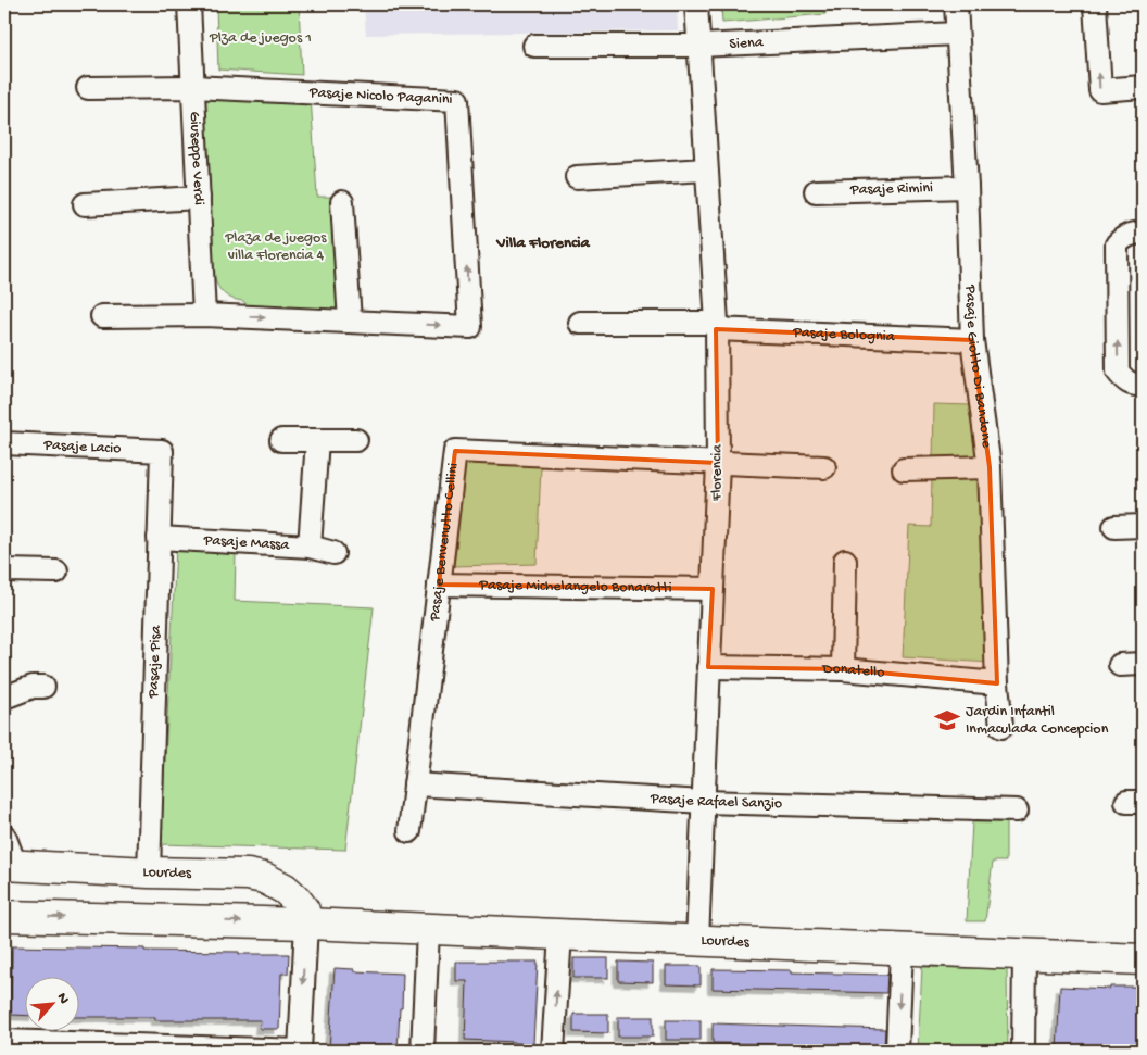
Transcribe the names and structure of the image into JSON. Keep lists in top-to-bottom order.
{
  "streets": {
    "street": [
      "Siena",
      "Pasaje Nicolo Paganini",
      "Giuseppe Verdi",
      "Pasaje Rimini",
      "Pasaje Bolognia",
      "Pasaje Giotto Di Bandone",
      "Pasaje Lacio",
      "Florencia",
      "Pasaje Massa",
      "Pasaje Benvenutto Cellini",
      "Pasaje Michelangelo Bonarotti",
      "Pasaje Pisa",
      "Donatello",
      "Pasaje Rafael Sanzio",
      "Lourdes"
    ]
  },
  "crossings": [
    ["Siena", "Pasaje Giotto Di Bandone"],
    ["Siena", "Florencia"],
    ["Pasaje Nicolo Paganini", "Giuseppe Verdi"],
    ["Pasaje Rimini", "Pasaje Giotto Di Bandone"],
    ["Pasaje Bolognia", "Pasaje Giotto Di Bandone"],
    ["Pasaje Bolognia", "Florencia"],
    ["Pasaje Giotto Di Bandone", "Donatello"],
    ["Pasaje Lacio", "Pasaje Pisa"],
    ["Florencia", "Pasaje Benvenutto Cellini"],
    ["Florencia", "Pasaje Michelangelo Bonarotti"],
    ["Florencia", "Donatello"],
    ["Florencia", "Pasaje Rafael Sanzio"],
    ["Florencia", "Lourdes"],
    ["Pasaje Massa", "Pasaje Pisa"],
    ["Pasaje Benvenutto Cellini", "Pasaje Michelangelo Bonarotti"],
    ["Pasaje Benvenutto Cellini", "Pasaje Rafael Sanzio"],
    ["Pasaje Pisa", "Lourdes"]
  ],
  "districts": ["Villa Florencia"],
  "parks": ["Plza de juegos 1", "Plaza de juegos villa Florencia 4"],
  "places": {
    "school or university": ["Jardin Infantil Inmaculada Concepcion"]
  },
  "north": "top right"
}
